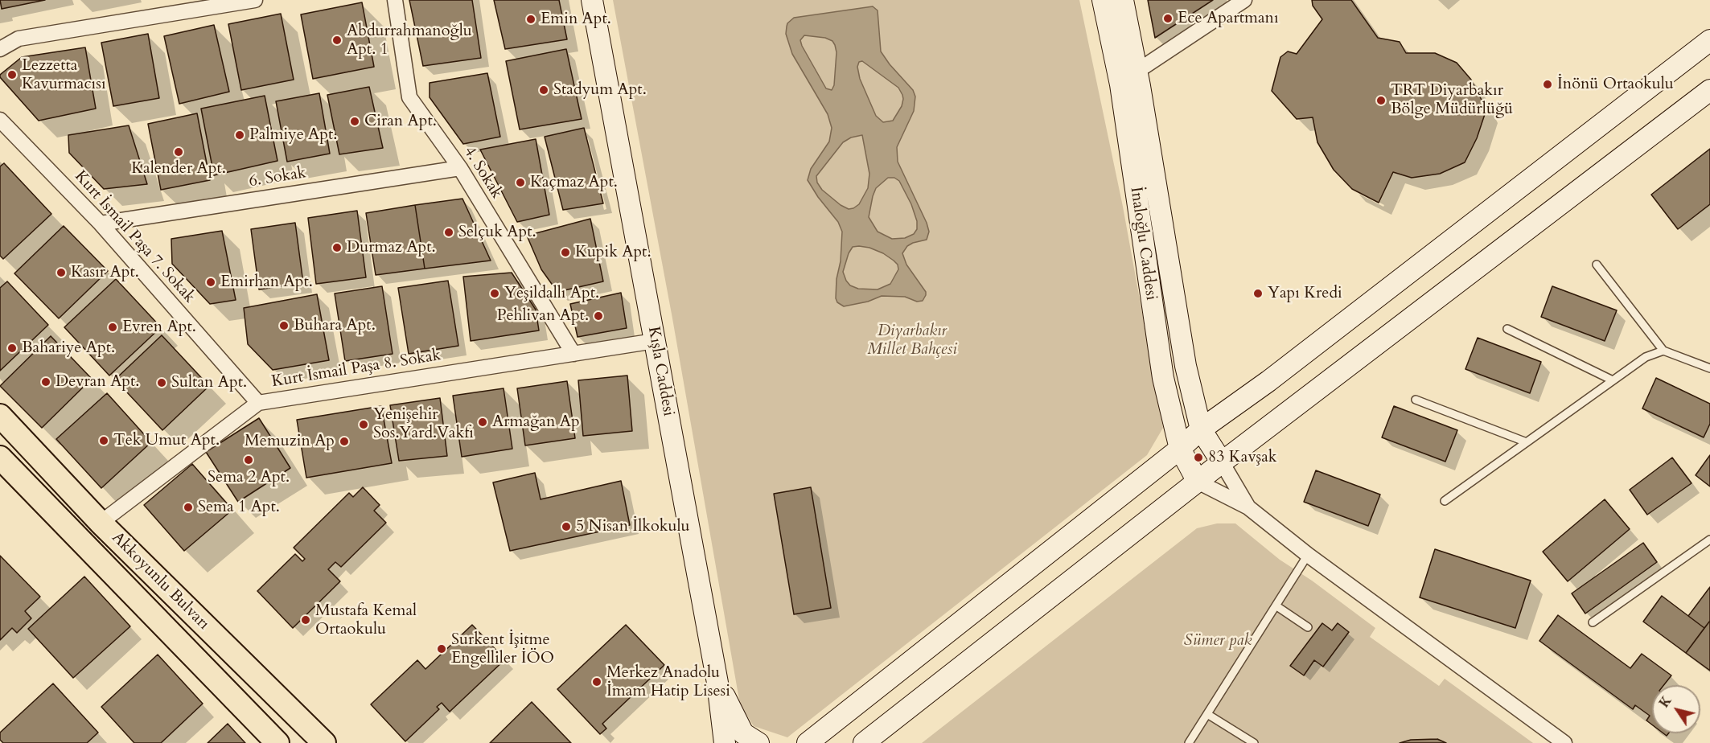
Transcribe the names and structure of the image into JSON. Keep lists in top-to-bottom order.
{
  "streets": {
    "main road": ["İnaloğlu Caddesi", "Kışla Caddesi", "Akkoyunlu Bulvarı"],
    "street": [
      "4. Sokak",
      "6. Sokak",
      "Kurt İsmail Paşa 7. Sokak",
      "Kurt İsmail Paşa 8. Sokak"
    ]
  },
  "crossings": [
    ["4. Sokak", "6. Sokak"],
    ["4. Sokak", "Kurt İsmail Paşa 8. Sokak"],
    ["6. Sokak", "Kurt İsmail Paşa 7. Sokak"],
    ["Kurt İsmail Paşa 7. Sokak", "Kurt İsmail Paşa 8. Sokak"],
    ["Kurt İsmail Paşa 8. Sokak", "Kışla Caddesi"],
    ["Kurt İsmail Paşa 8. Sokak", "Akkoyunlu Bulvarı"]
  ],
  "parks": ["Diyarbakır Millet Bahçesi", "Sümer pak"],
  "places": [
    "Ece Apartmanı",
    "Emin Apt.",
    "Abdurrahmanoğlu Apt. 1",
    "Lezzetta Kavurmacısı",
    "İnönü Ortaokulu",
    "Stadyum Apt.",
    "TRT Diyarbakır Bölge Müdürlüğü",
    "Ciran Apt.",
    "Palmiye Apt.",
    "Kalender Apt.",
    "Kaçmaz Apt.",
    "Selçuk Apt.",
    "Durmaz Apt.",
    "Kupik Apt.",
    "Kasır Apt.",
    "Emirhan Apt.",
    "Yeşildallı Apt.",
    "Yapı Kredi",
    "Pehlivan Apt.",
    "Buhara Apt.",
    "Evren Apt.",
    "Bahariye Apt.",
    "Devran Apt.",
    "Sultan Apt.",
    "Armağan Ap",
    "Yenişehir Sos.Yard.Vakfı",
    "Tek Umut Apt.",
    "Memuzin Ap",
    "83 Kavşak",
    "Sema 2 Apt.",
    "Sema 1 Apt.",
    "5 Nisan İlkokulu",
    "Mustafa Kemal Ortaokulu",
    "Surkent İşitme Engelliler İÖO",
    "Merkez Anadolu İmam Hatip Lisesi"
  ],
  "north": "top left"
}
